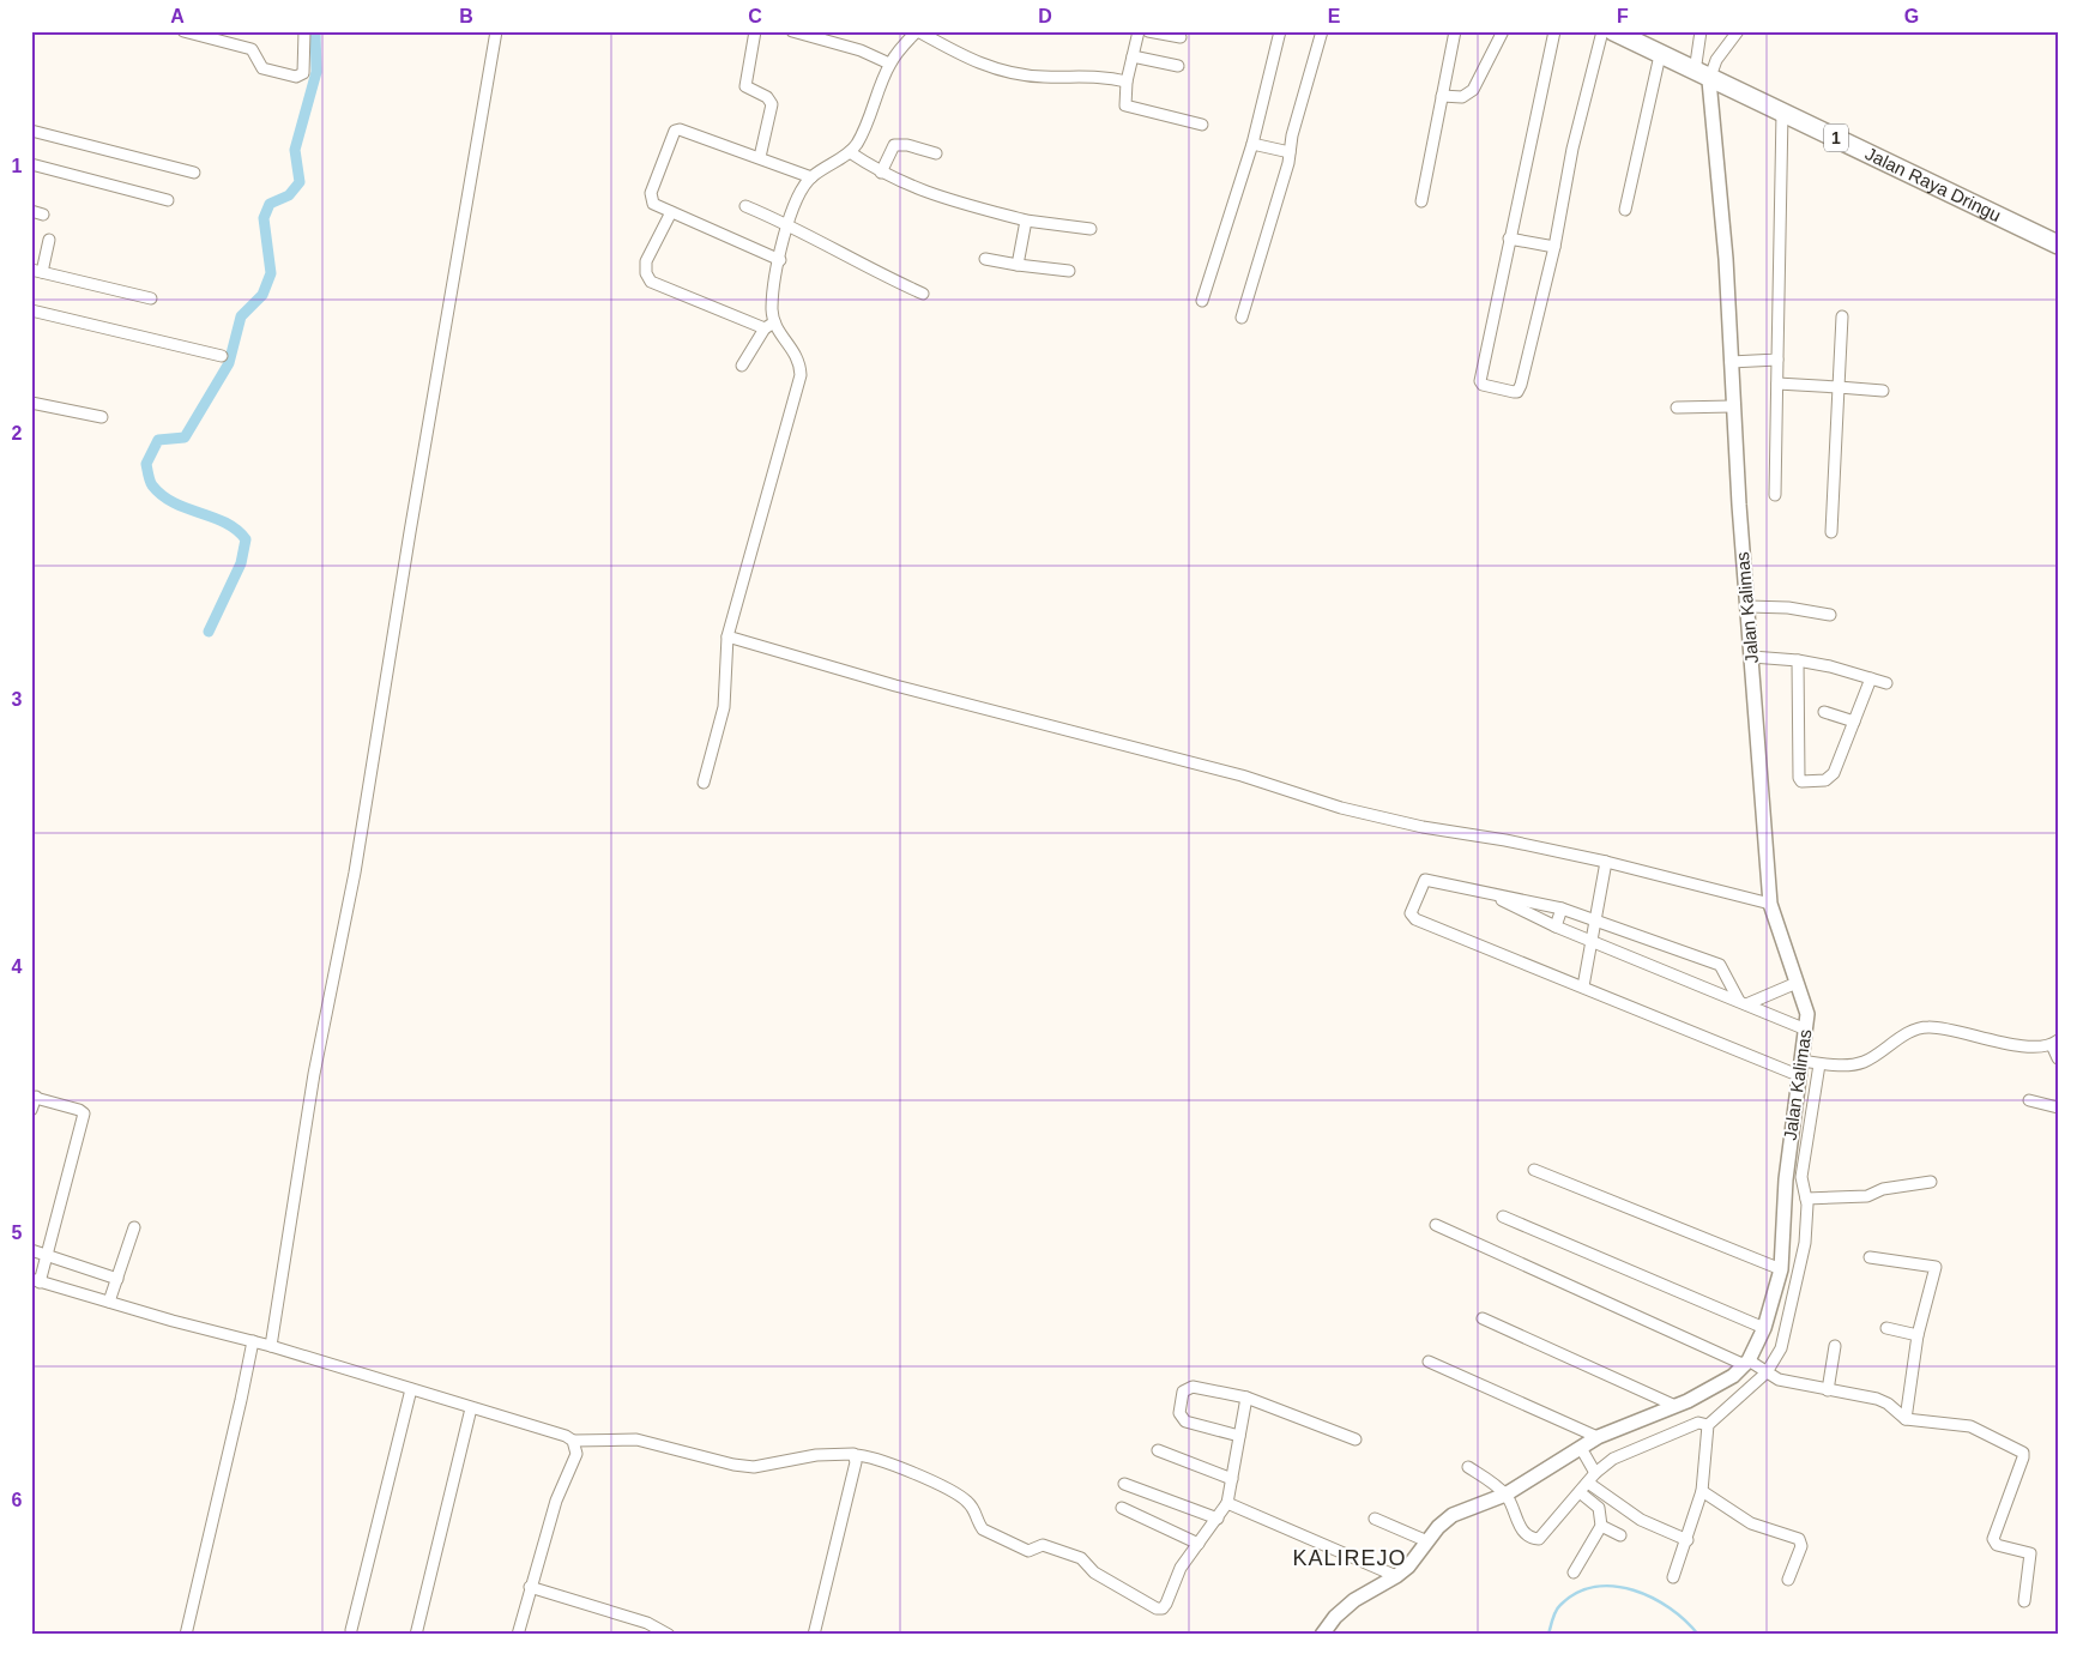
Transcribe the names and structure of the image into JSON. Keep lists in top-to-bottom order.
{
  "streets": {
    "highway": ["1", "Jalan Raya Dringu"],
    "street": ["Jalan Kalimas"]
  },
  "crossings": [
    ["Jalan Raya Dringu", "Jalan Kalimas"]
  ],
  "districts": ["KALIREJO"],
  "grid": {
    "columns": [
      "A",
      "B",
      "C",
      "D",
      "E",
      "F",
      "G"
    ],
    "rows": [
      "1",
      "2",
      "3",
      "4",
      "5",
      "6"
    ]
  }
}
